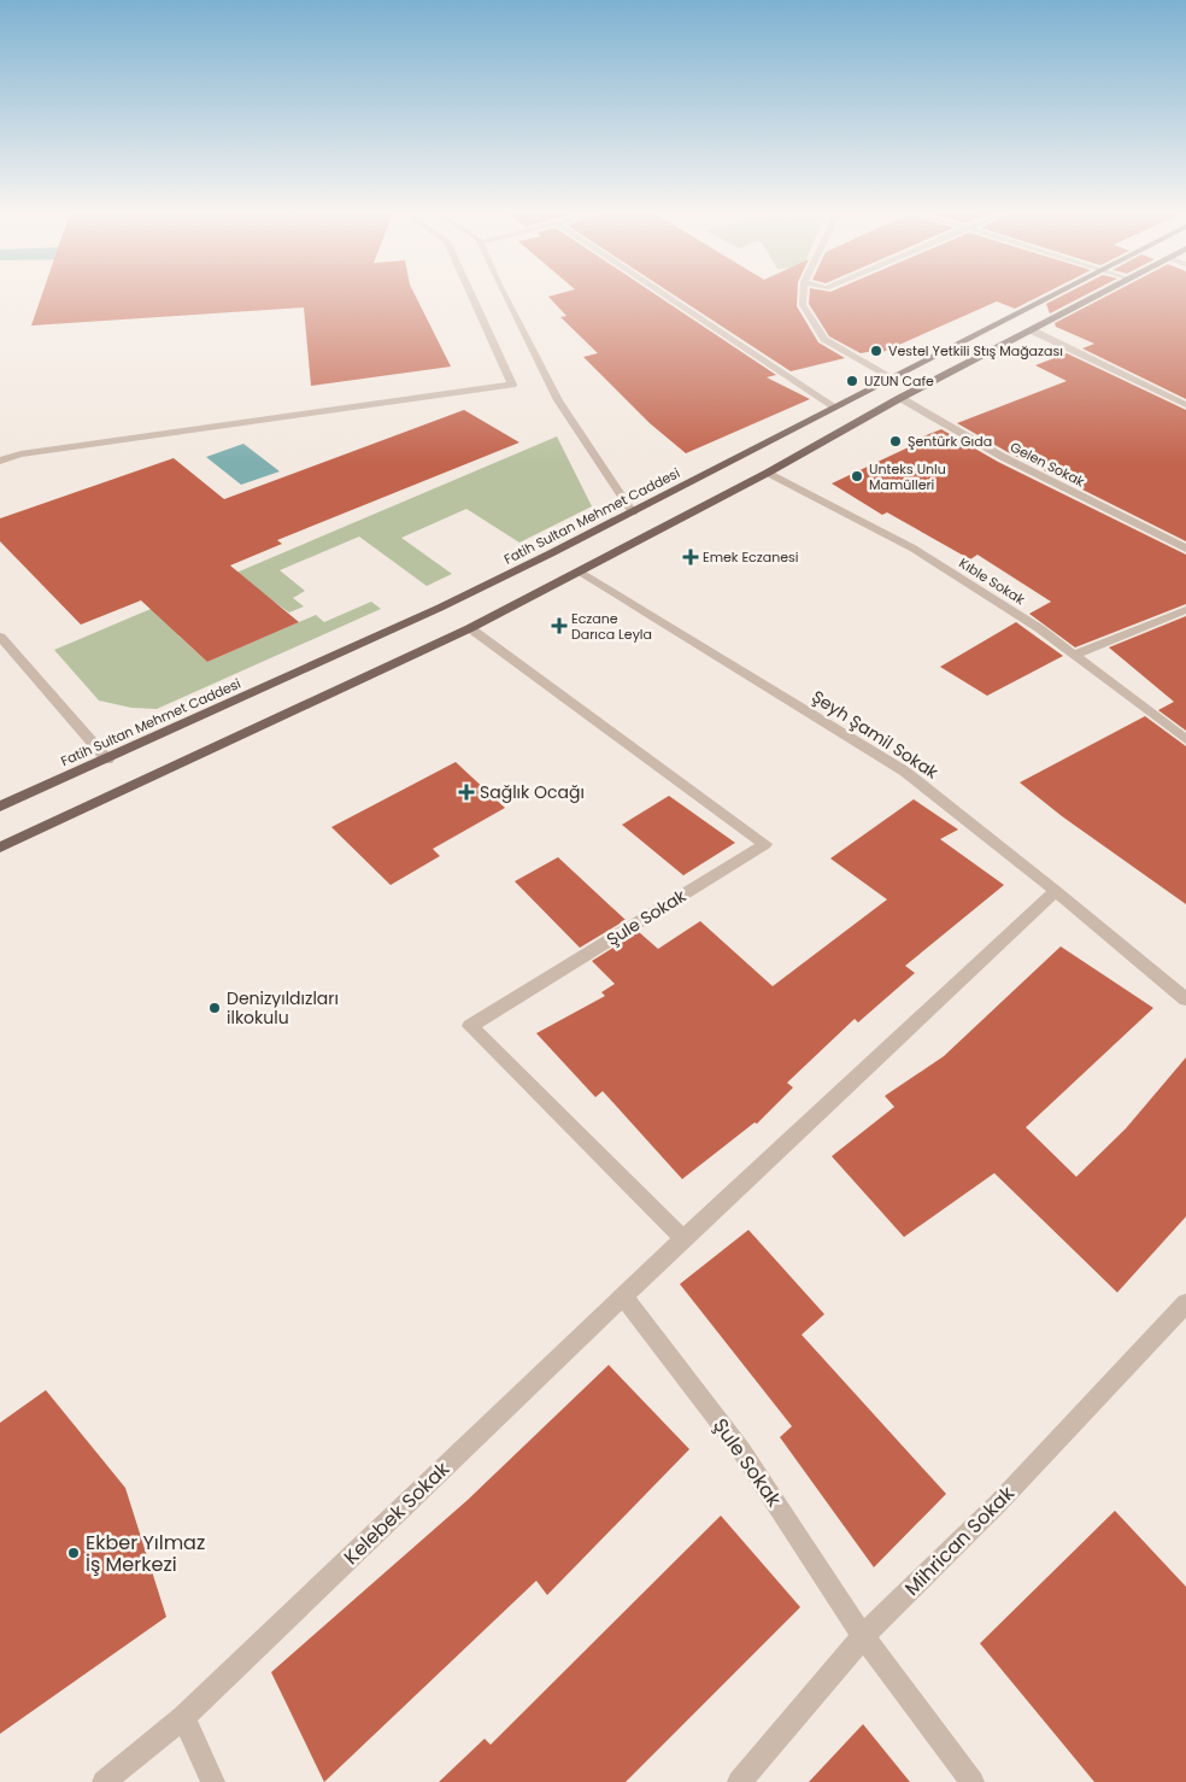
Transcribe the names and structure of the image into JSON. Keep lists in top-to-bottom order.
{
  "streets": {
    "main road": ["Fatih Sultan Mehmet Caddesi"],
    "street": [
      "Gelen Sokak",
      "Kıble Sokak",
      "Şeyh Şamil Sokak",
      "Şule Sokak",
      "Kelebek Sokak",
      "Mihrican Sokak"
    ]
  },
  "crossings": [
    ["Şeyh Şamil Sokak", "Kelebek Sokak"],
    ["Şule Sokak", "Kelebek Sokak"],
    ["Şule Sokak", "Mihrican Sokak"]
  ],
  "places": {
    "other": [
      "Vestel Yetkili Stış Mağazası",
      "UZUN Cafe",
      "Şentürk Gıda",
      "Unteks Unlu Mamülleri",
      "Denizyıldızları ilkokulu",
      "Ekber Yılmaz İş Merkezi"
    ],
    "health": ["Emek Eczanesi", "Eczane Darıca Leyla", "Sağlık Ocağı"]
  }
}
